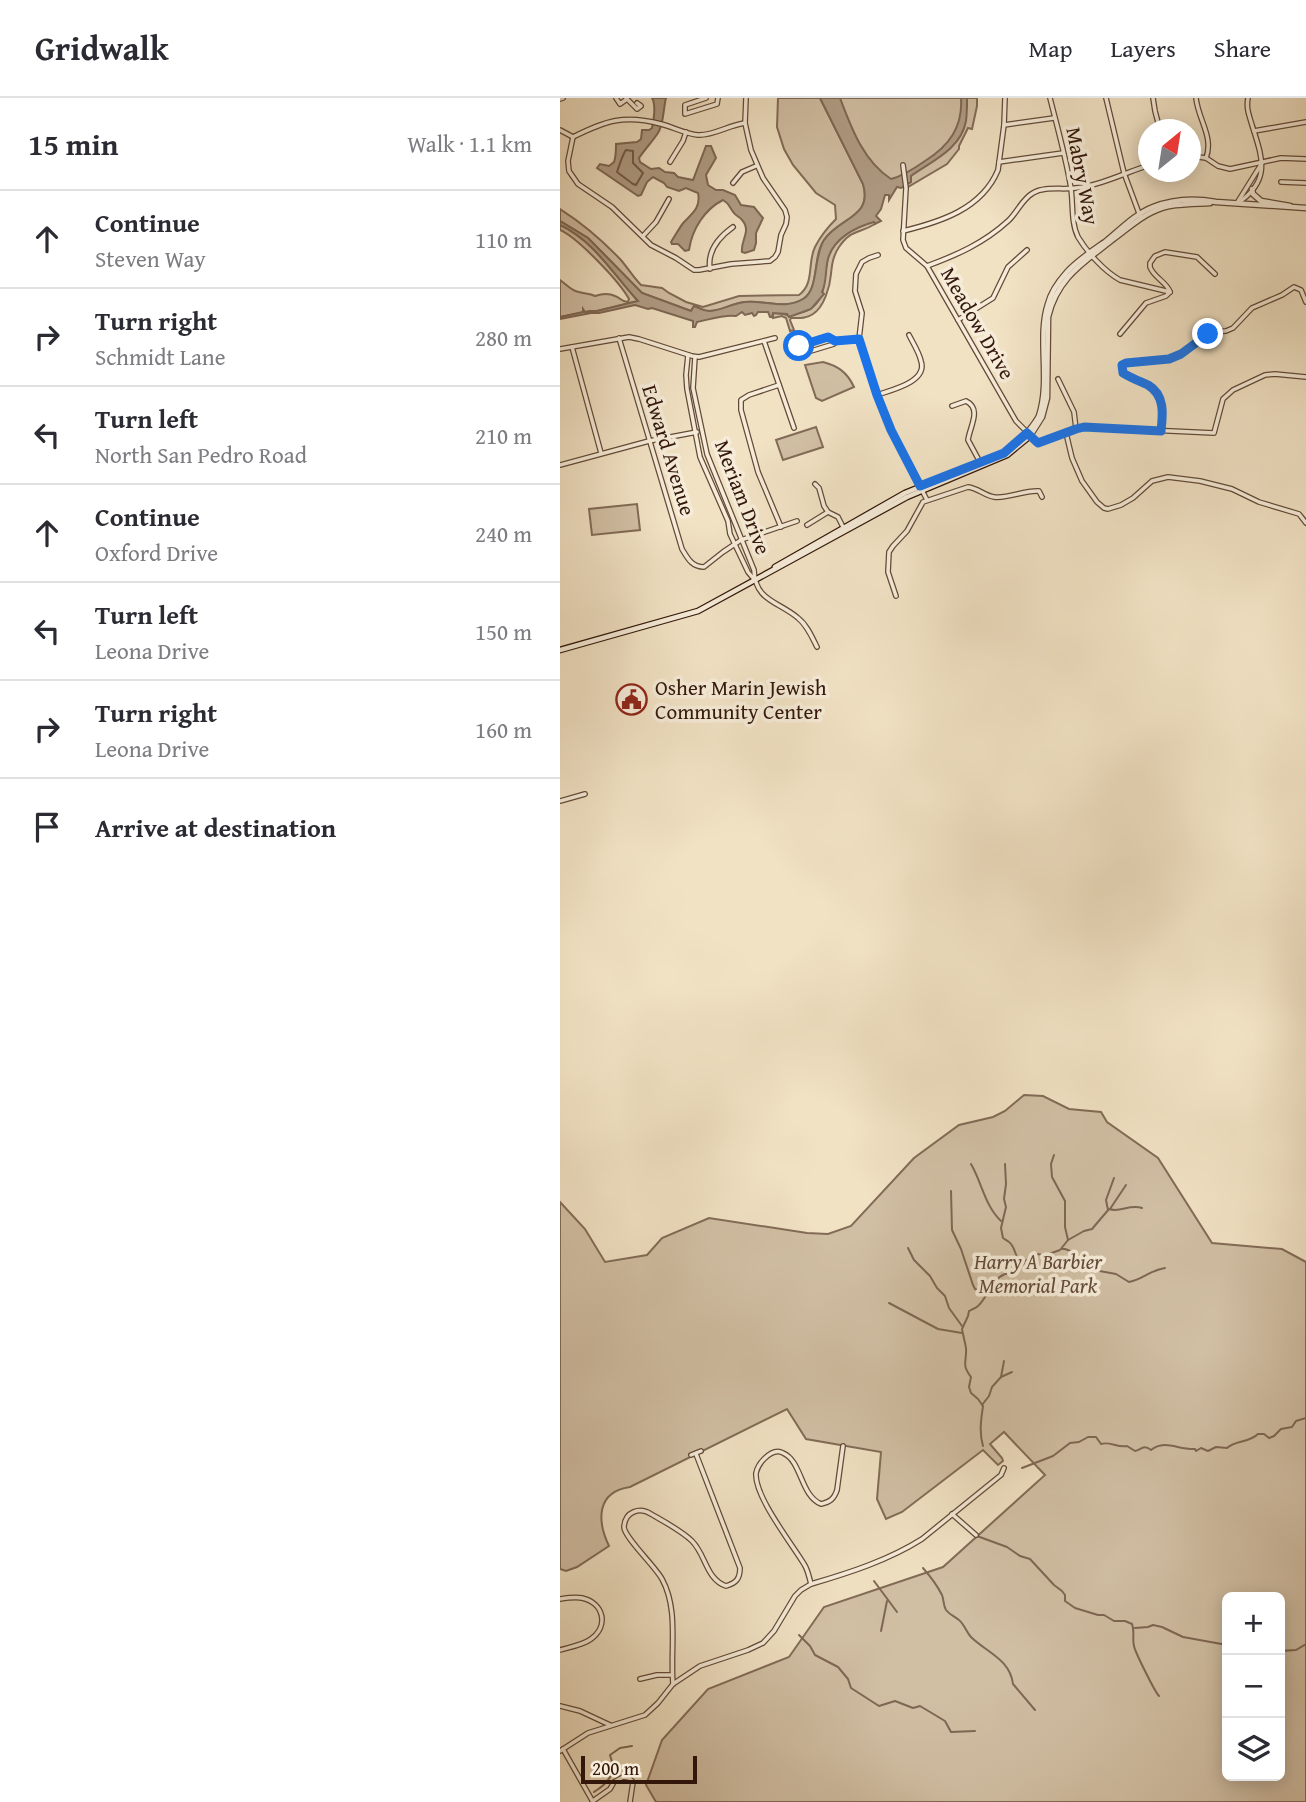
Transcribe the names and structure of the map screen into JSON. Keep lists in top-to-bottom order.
{
  "streets": {
    "street": [
      "Mabry Way",
      "Meadow Drive",
      "Edward Avenue",
      "Meriam Drive"
    ]
  },
  "crossings": [
    ["Edward Avenue", "Meriam Drive"]
  ],
  "parks": ["Harry A Barbier Memorial Park"],
  "places": {
    "public building": ["Osher Marin Jewish Community Center"]
  },
  "scale_bar": "200 m",
  "north": "top right",
  "page": {
    "header": "Gridwalk",
    "nav": ["Map", "Layers", "Share"],
    "heading": ["15 min", "Walk · 1.1 km"],
    "list": [
      ["Continue", "Steven Way", "110 m"],
      ["Turn right", "Schmidt Lane", "280 m"],
      ["Turn left", "North San Pedro Road", "210 m"],
      ["Continue", "Oxford Drive", "240 m"],
      ["Turn left", "Leona Drive", "150 m"],
      ["Turn right", "Leona Drive", "160 m"],
      "Arrive at destination"
    ],
    "map_buttons": ["+", "−"],
    "scale": "200 m"
  }
}
